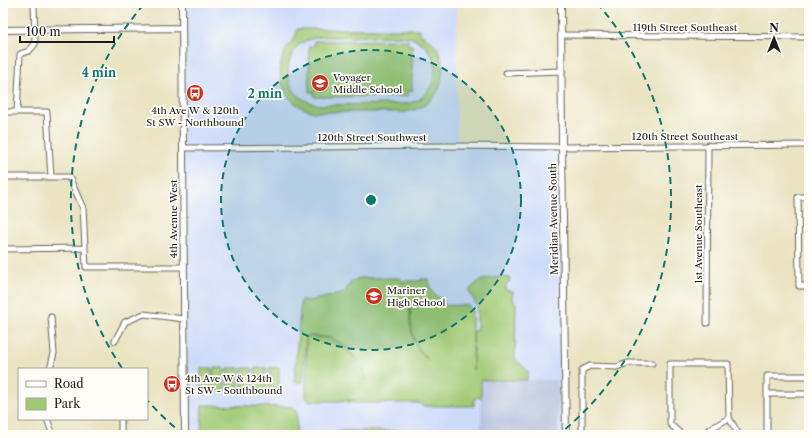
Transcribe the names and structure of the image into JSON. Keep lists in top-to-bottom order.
{
  "streets": {
    "street": [
      "119th Street Southeast",
      "120th Street Southeast",
      "120th Street Southwest",
      "4th Avenue West",
      "Meridian Avenue South",
      "1st Avenue Southeast"
    ]
  },
  "crossings": [
    ["119th Street Southeast", "Meridian Avenue South"],
    ["120th Street Southeast", "120th Street Southwest"],
    ["120th Street Southeast", "Meridian Avenue South"],
    ["120th Street Southeast", "1st Avenue Southeast"],
    ["120th Street Southwest", "4th Avenue West"],
    ["120th Street Southwest", "Meridian Avenue South"]
  ],
  "places": {
    "school or university": ["Voyager Middle School", "Mariner High School"],
    "bus stop": ["4th Ave W & 120th St SW - Northbound", "4th Ave W & 124th St SW - Southbound"]
  },
  "legend": ["Road", "Park"],
  "scale_bar": "100 m",
  "north": "top",
  "rings": ["4 min", "2 min"]
}
